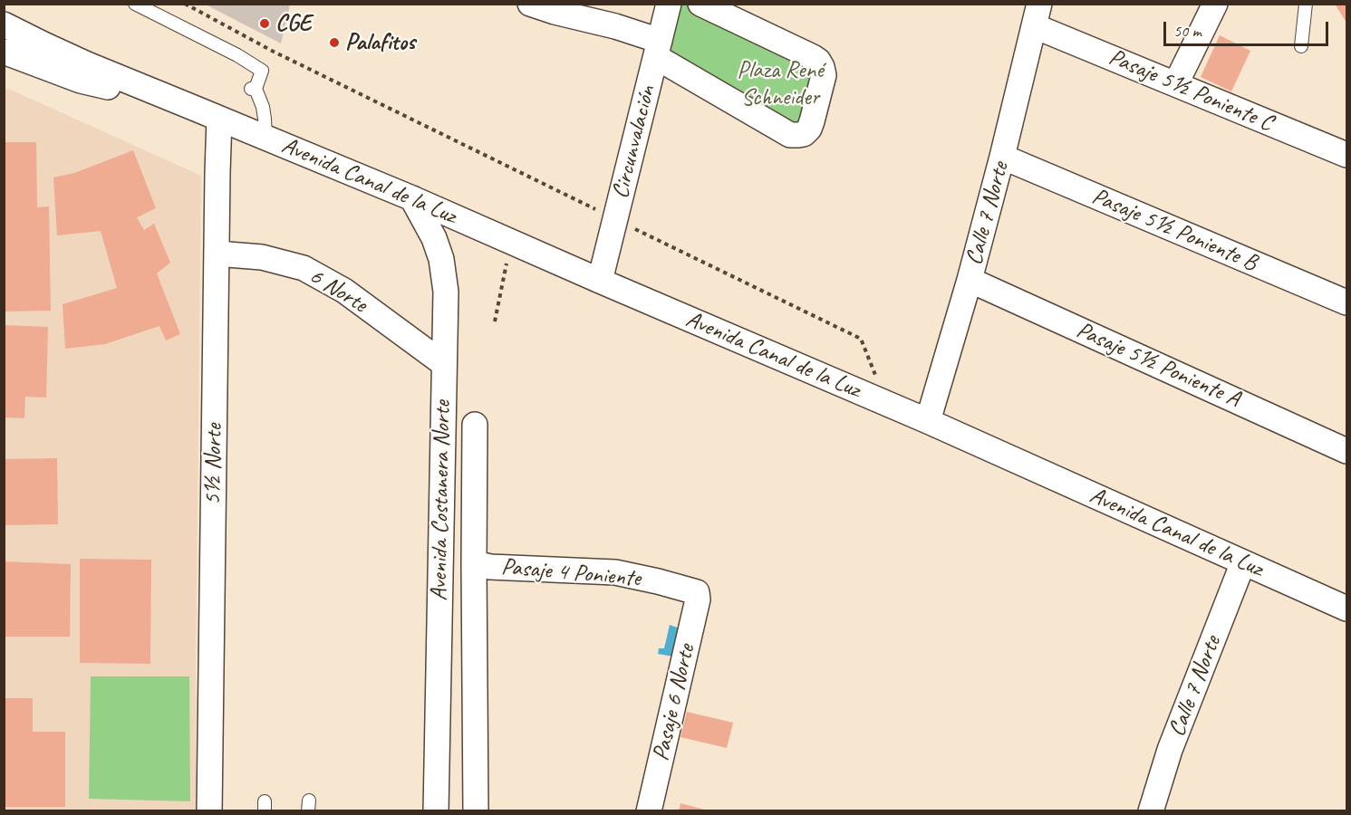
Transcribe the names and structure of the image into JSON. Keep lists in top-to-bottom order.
{
  "streets": {
    "street": [
      "Pasaje 5½ Poniente C",
      "Circunvalación",
      "Avenida Canal de la Luz",
      "Calle 7 Norte",
      "Pasaje 5½ Poniente B",
      "6 Norte",
      "Pasaje 5½ Poniente A",
      "5½ Norte",
      "Avenida Costanera Norte",
      "Pasaje 4 Poniente",
      "Pasaje 6 Norte"
    ]
  },
  "crossings": [
    ["Pasaje 5½ Poniente C", "Calle 7 Norte"],
    ["Circunvalación", "Avenida Canal de la Luz"],
    ["Avenida Canal de la Luz", "Calle 7 Norte"],
    ["Avenida Canal de la Luz", "5½ Norte"],
    ["Avenida Canal de la Luz", "Avenida Costanera Norte"],
    ["Calle 7 Norte", "Pasaje 5½ Poniente B"],
    ["Calle 7 Norte", "Pasaje 5½ Poniente A"],
    ["6 Norte", "5½ Norte"],
    ["6 Norte", "Avenida Costanera Norte"],
    ["Avenida Costanera Norte", "Pasaje 4 Poniente"],
    ["Pasaje 4 Poniente", "Pasaje 6 Norte"]
  ],
  "parks": ["Plaza René Schneider"],
  "places": ["CGE", "Palafitos"],
  "scale_bar": "50 m"
}
